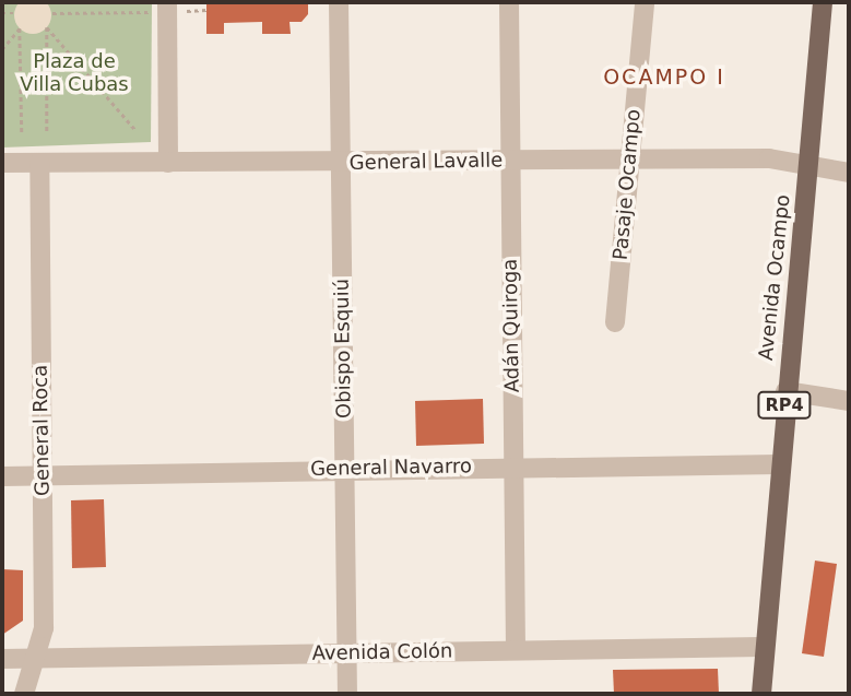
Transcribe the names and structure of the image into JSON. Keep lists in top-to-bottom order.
{
  "streets": {
    "main road": ["Avenida Ocampo", "RP4"],
    "street": [
      "General Lavalle",
      "Pasaje Ocampo",
      "Adán Quiroga",
      "Obispo Esquiú",
      "General Roca",
      "General Navarro",
      "Avenida Colón"
    ]
  },
  "crossings": [
    ["General Lavalle", "Pasaje Ocampo"],
    ["General Lavalle", "Avenida Ocampo"],
    ["General Lavalle", "Adán Quiroga"],
    ["General Lavalle", "Obispo Esquiú"],
    ["General Lavalle", "General Roca"],
    ["Avenida Ocampo", "General Navarro"],
    ["Avenida Ocampo", "Avenida Colón"],
    ["Adán Quiroga", "General Navarro"],
    ["Adán Quiroga", "Avenida Colón"],
    ["Obispo Esquiú", "General Navarro"],
    ["Obispo Esquiú", "Avenida Colón"],
    ["General Roca", "General Navarro"],
    ["General Roca", "Avenida Colón"]
  ],
  "districts": ["OCAMPO I"],
  "parks": ["Plaza de Villa Cubas"]
}
